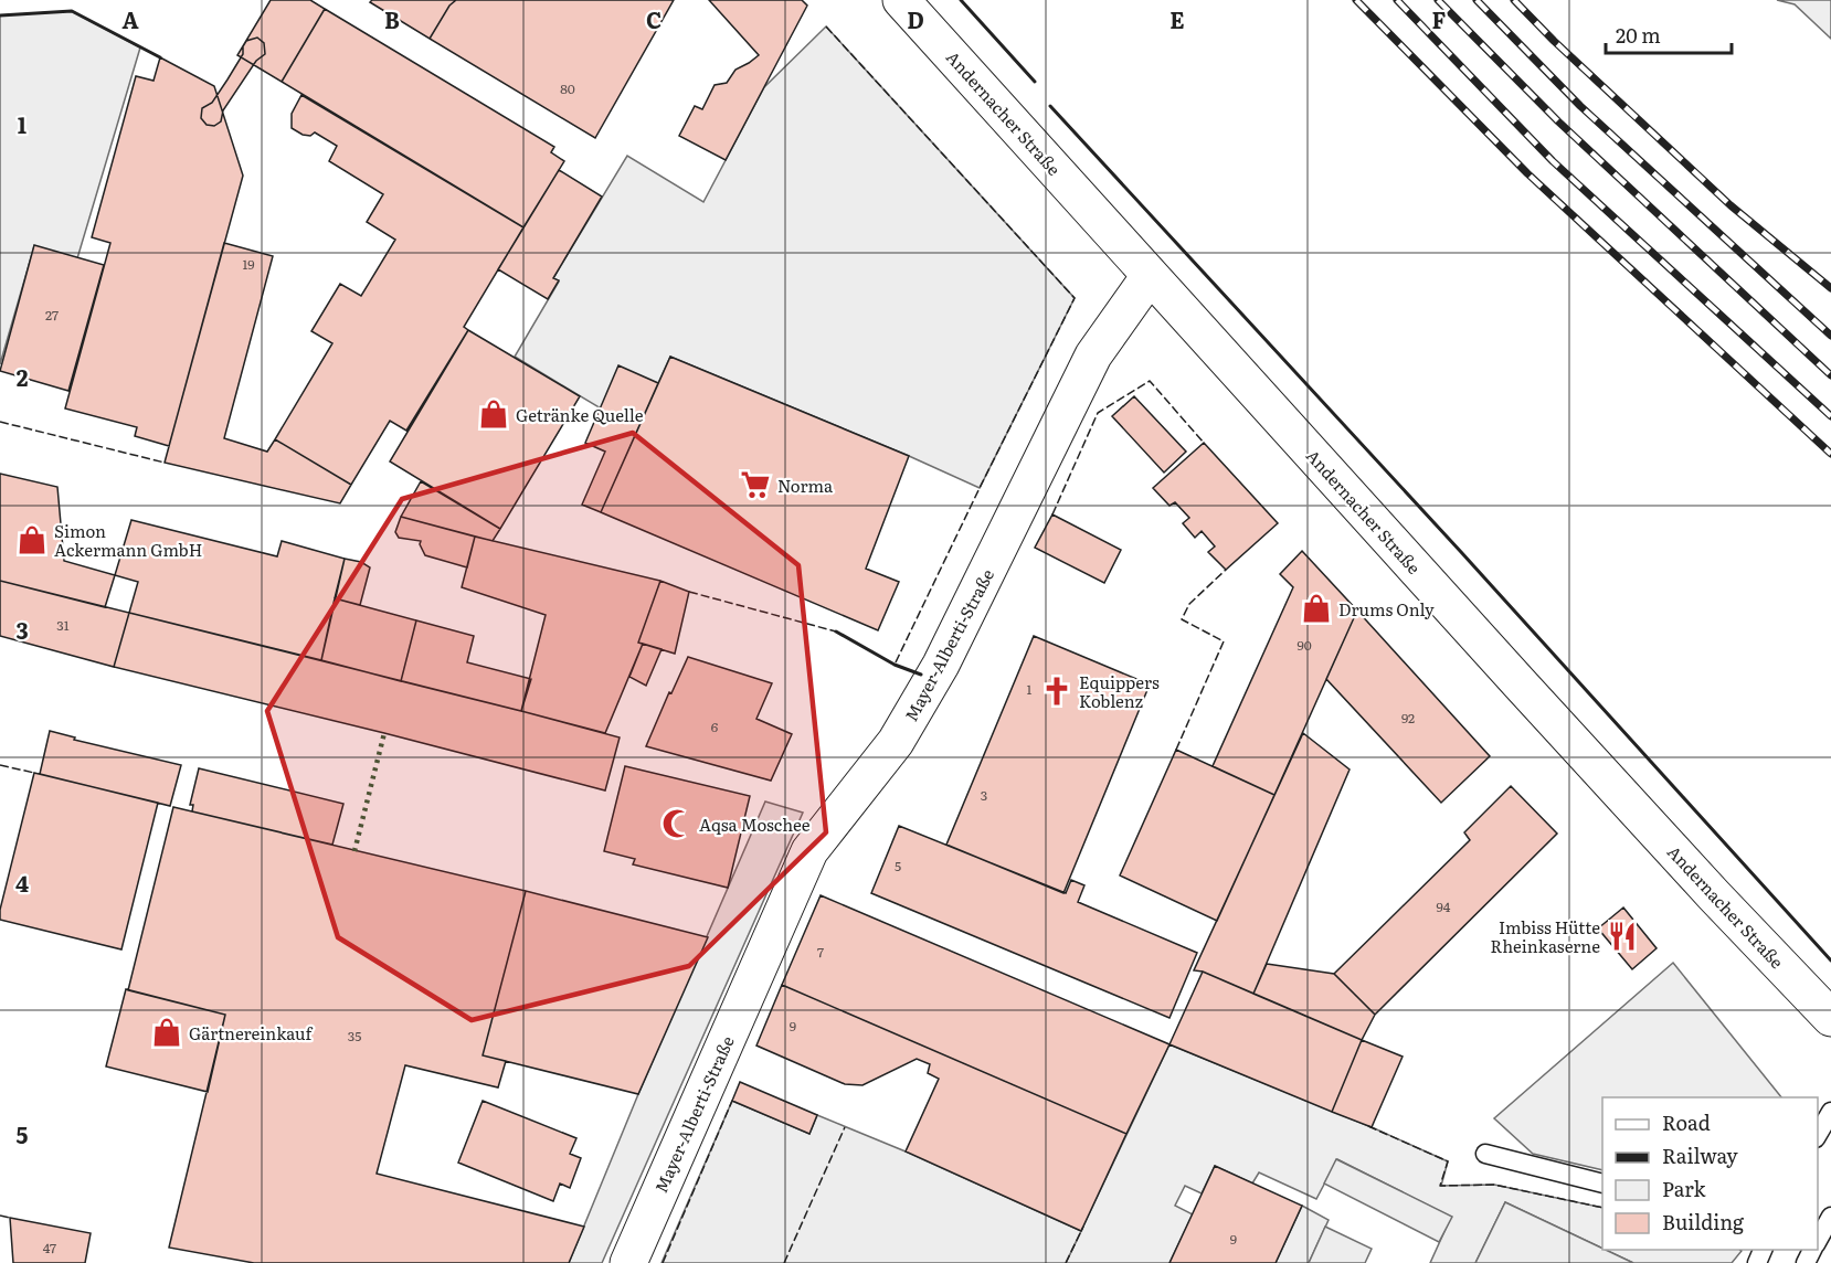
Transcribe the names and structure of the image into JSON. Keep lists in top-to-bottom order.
{
  "streets": {
    "street": ["Andernacher Straße", "Mayer-Alberti-Straße"]
  },
  "crossings": [
    ["Andernacher Straße", "Mayer-Alberti-Straße"]
  ],
  "places": {
    "shop": [
      "Getränke Quelle",
      "Simon Ackermann GmbH",
      "Drums Only",
      "Gärtnereinkauf"
    ],
    "supermarket": ["Norma"],
    "church": ["Equippers Koblenz"],
    "mosque": ["Aqsa Moschee"],
    "restaurant": ["Imbiss Hütte Rheinkaserne"]
  },
  "house_numbers": [
    "80",
    "19",
    "27",
    "31",
    "90",
    "1",
    "92",
    "6",
    "3",
    "5",
    "94",
    "7",
    "9",
    "35",
    "9",
    "47"
  ],
  "legend": [
    "Road",
    "Railway",
    "Park",
    "Building"
  ],
  "scale_bar": "20 m",
  "grid": {
    "columns": [
      "A",
      "B",
      "C",
      "D",
      "E",
      "F"
    ],
    "rows": [
      "1",
      "2",
      "3",
      "4",
      "5"
    ]
  }
}
